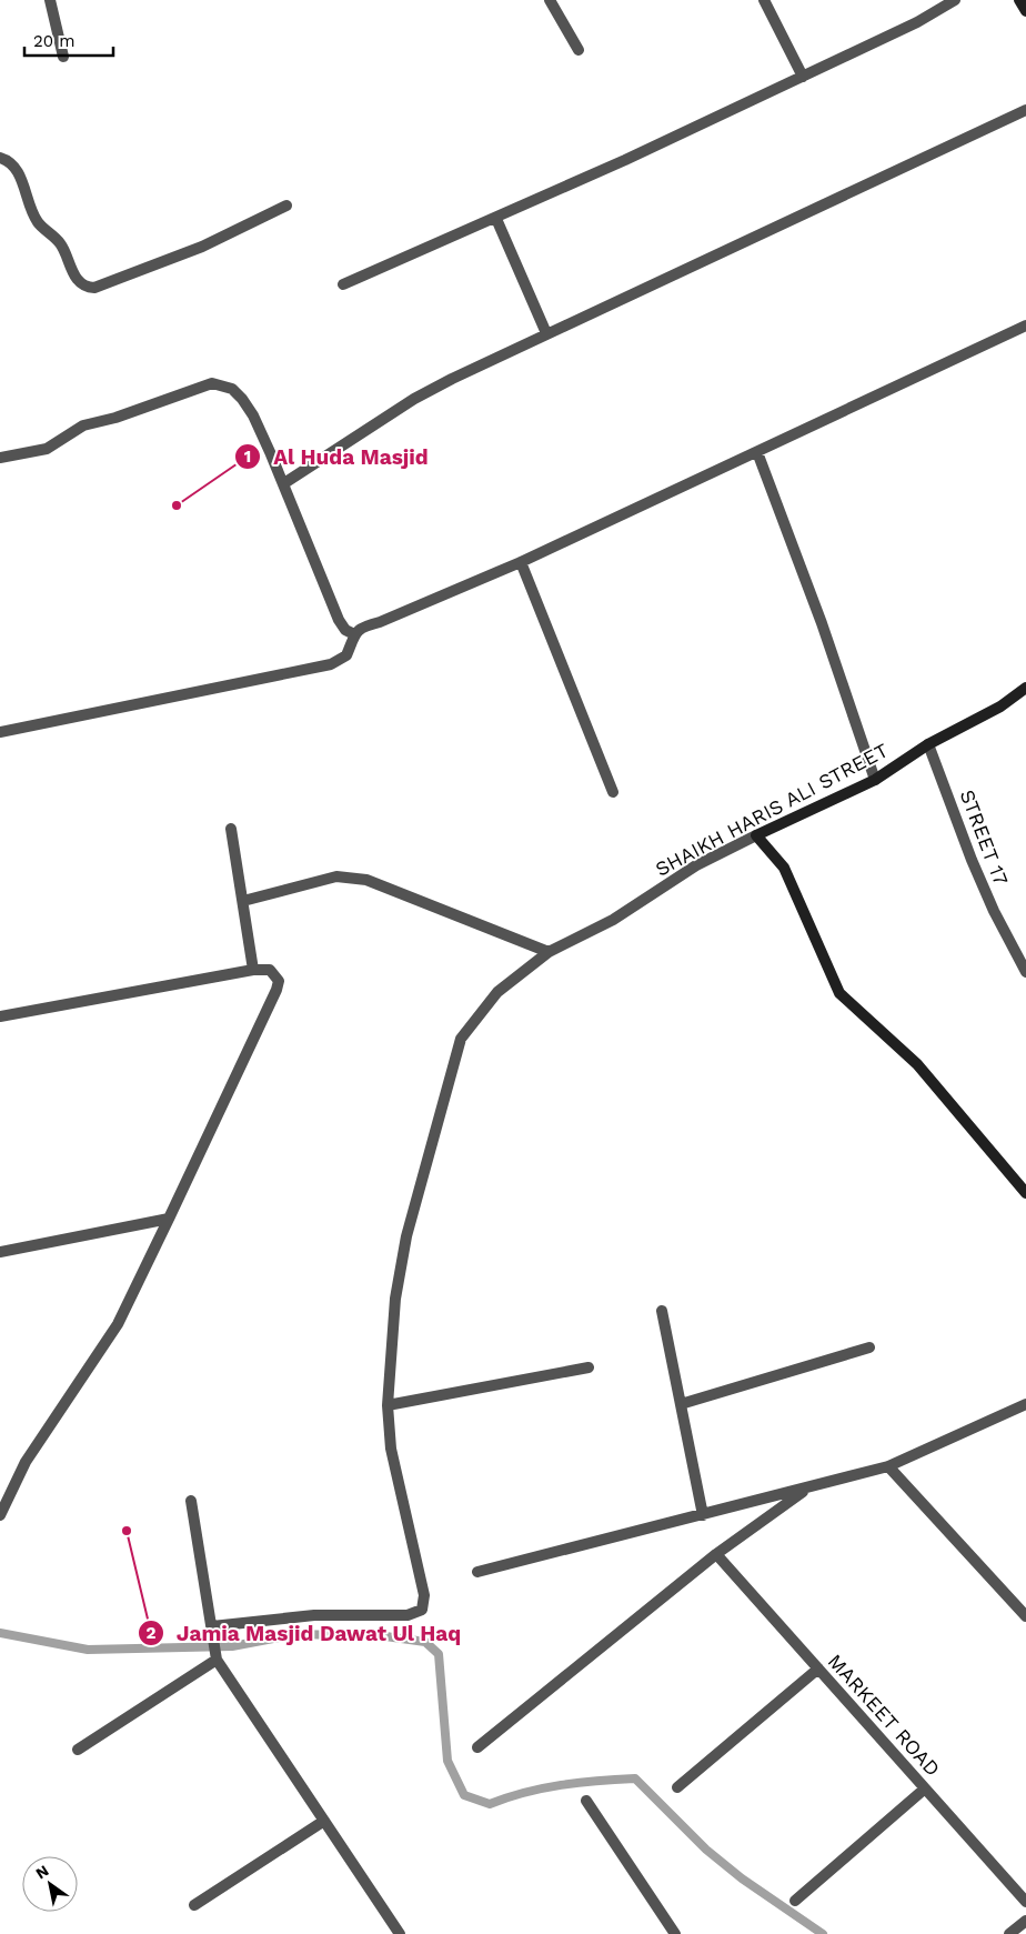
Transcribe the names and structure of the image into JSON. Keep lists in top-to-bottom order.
{
  "streets": {
    "street": ["SHAIKH HARIS ALI STREET", "STREET 17", "MARKEET ROAD"]
  },
  "crossings": [
    ["SHAIKH HARIS ALI STREET", "STREET 17"]
  ],
  "places": ["Al Huda Masjid", "Jamia Masjid Dawat Ul Haq"],
  "scale_bar": "20 m",
  "north": "top left"
}
